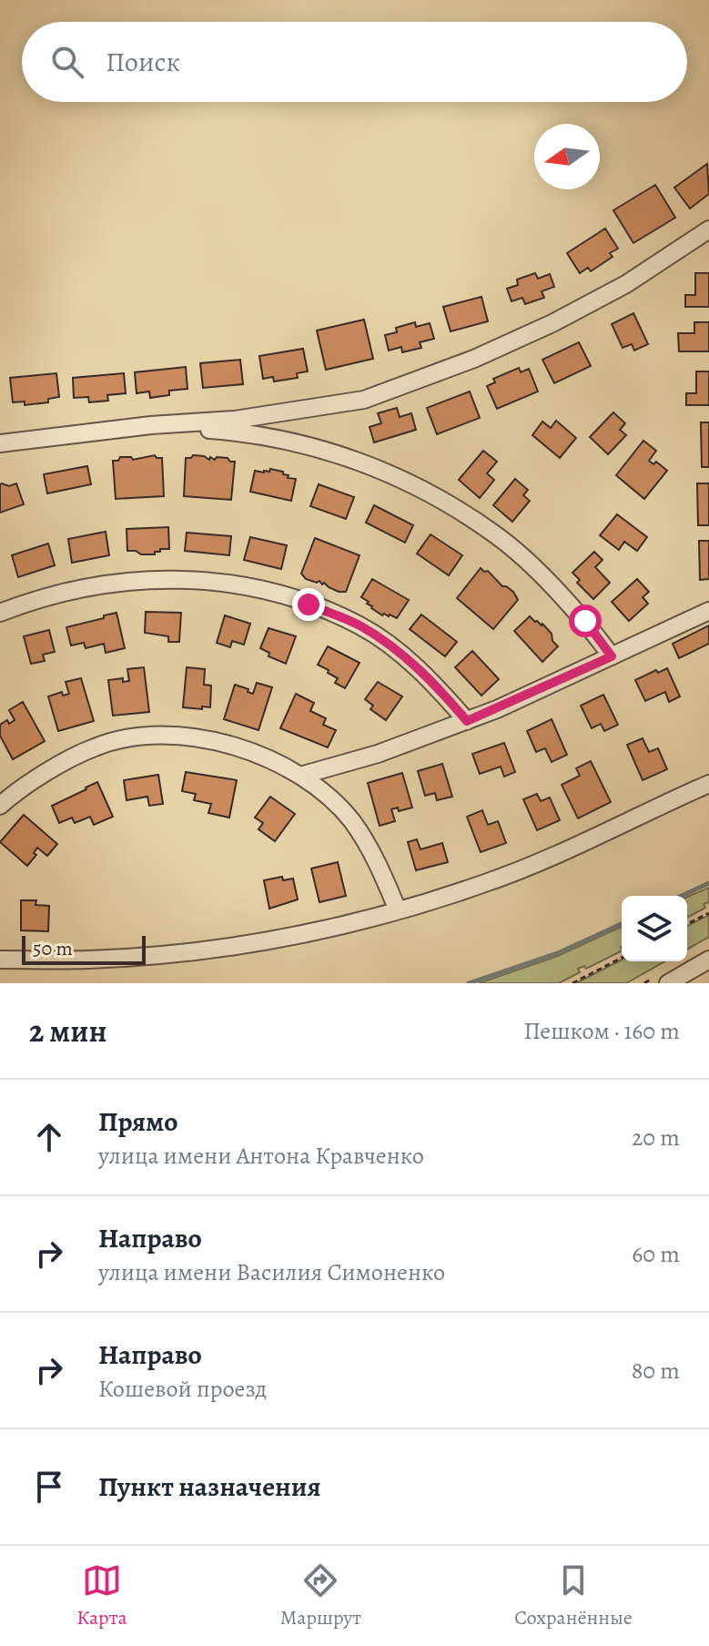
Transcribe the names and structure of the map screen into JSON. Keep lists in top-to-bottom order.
{
  "scale_bar": "50 m",
  "north": "left",
  "page": {
    "search": "Поиск",
    "scale": "50 m",
    "heading": ["2 мин", "Пешком · 160 m"],
    "list": [
      ["Прямо", "улица имени Антона Кравченко", "20 m"],
      ["Направо", "улица имени Василия Симоненко", "60 m"],
      ["Направо", "Кошевой проезд", "80 m"],
      "Пункт назначения"
    ],
    "nav": ["Карта", "Маршрут", "Сохранённые"]
  }
}
